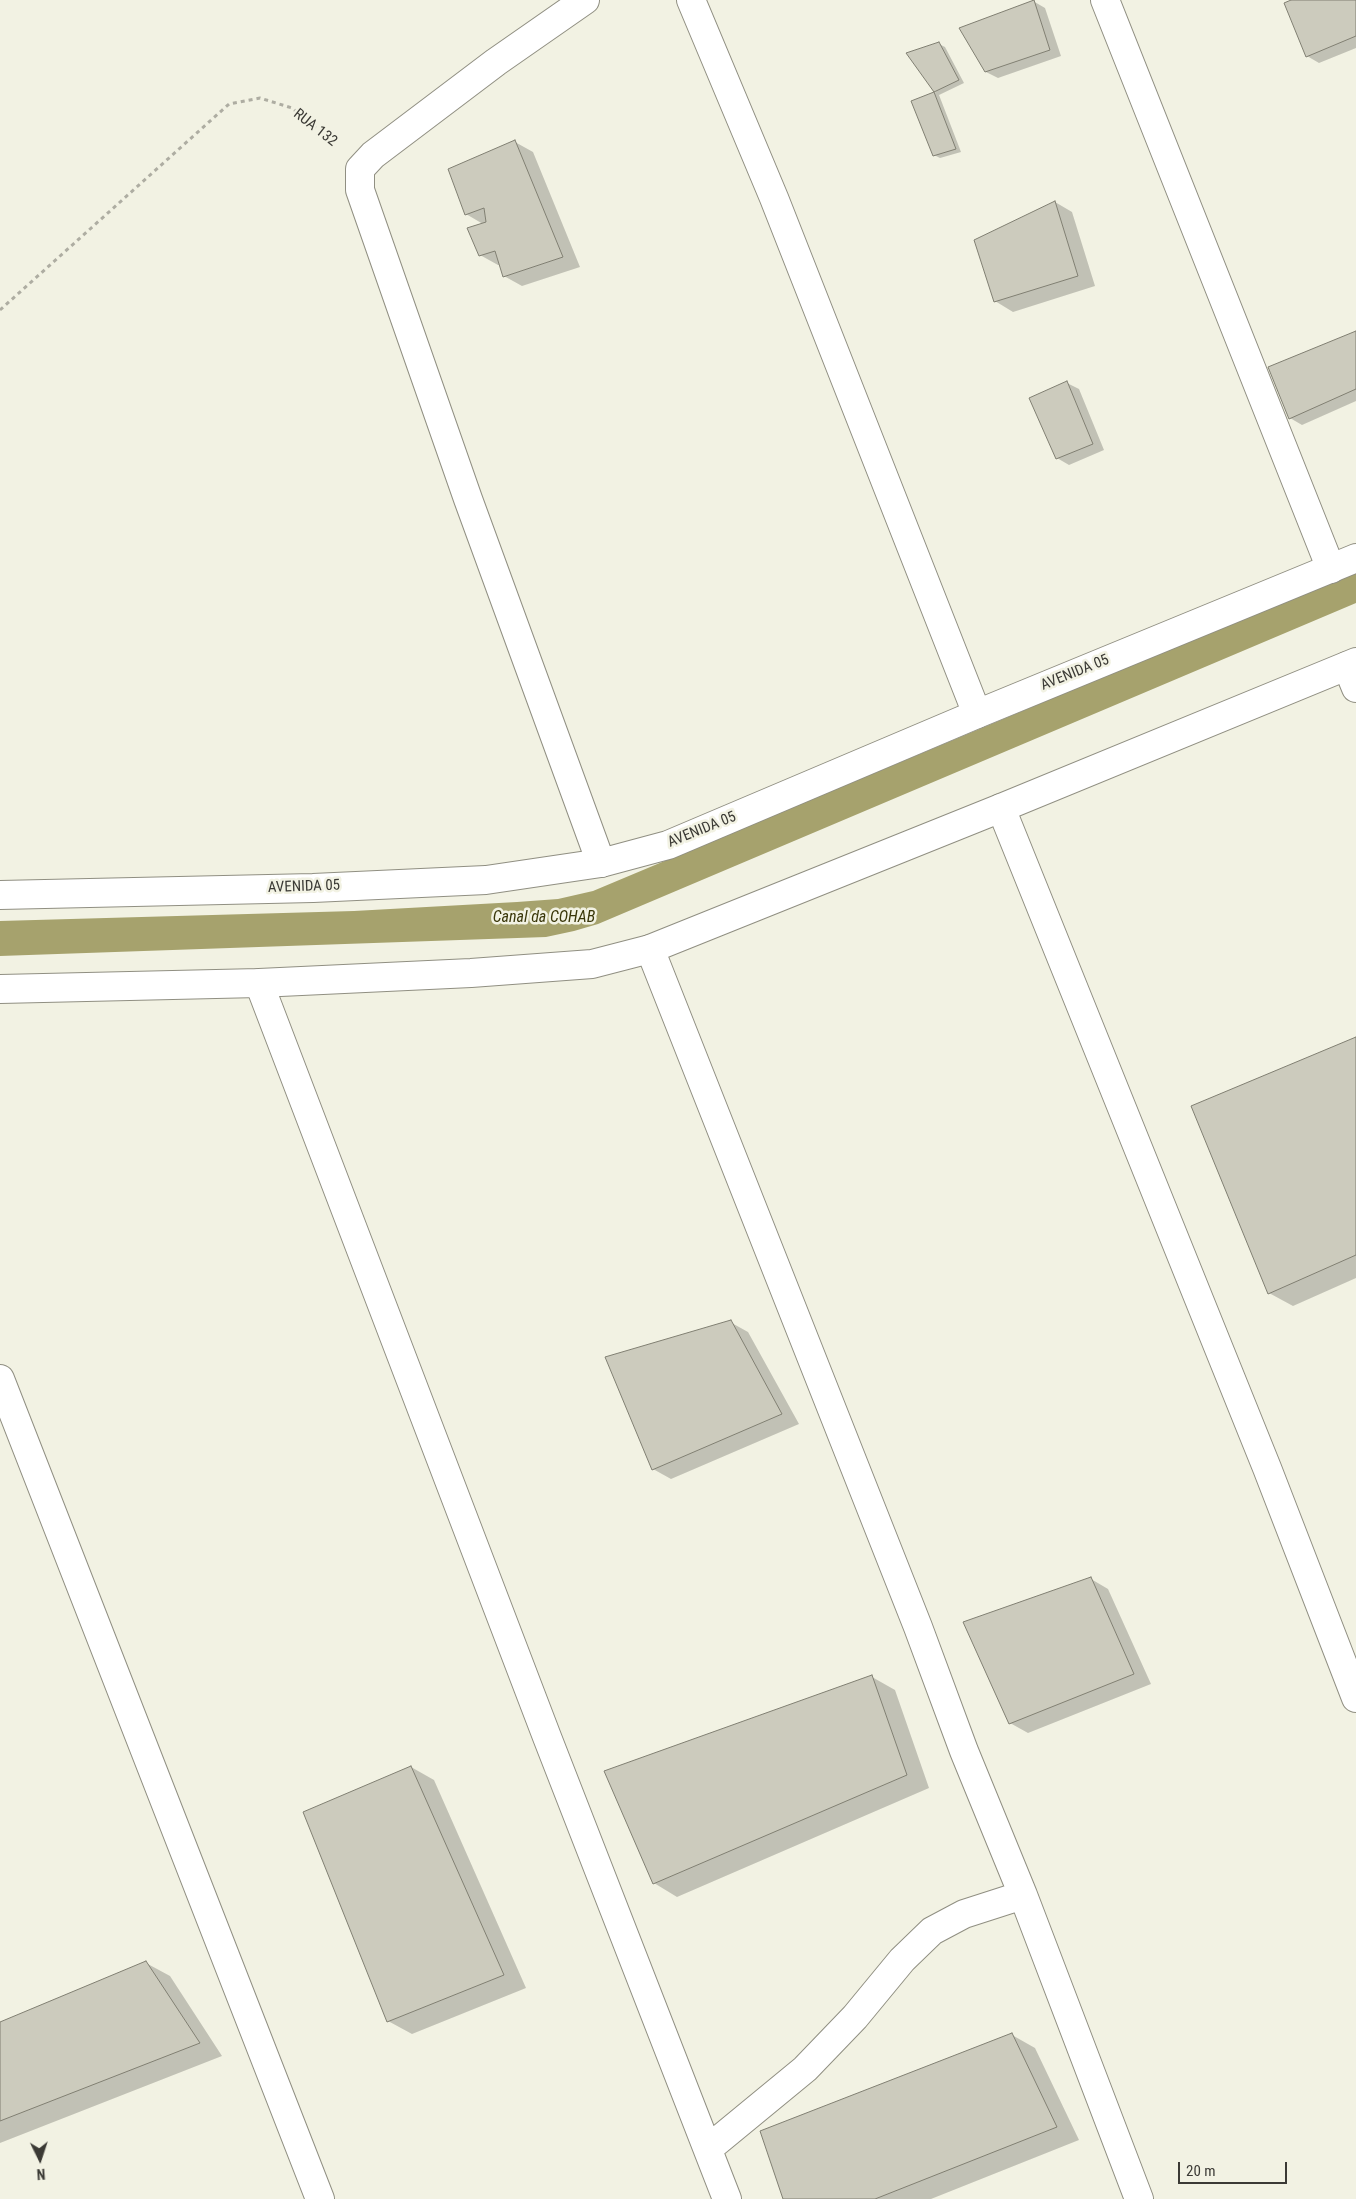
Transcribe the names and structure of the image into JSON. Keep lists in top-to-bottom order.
{
  "streets": {
    "street": ["AVENIDA 05"],
    "path": ["RUA 132"]
  },
  "water": ["Canal da COHAB"],
  "scale_bar": "20 m",
  "north": "bottom"
}
